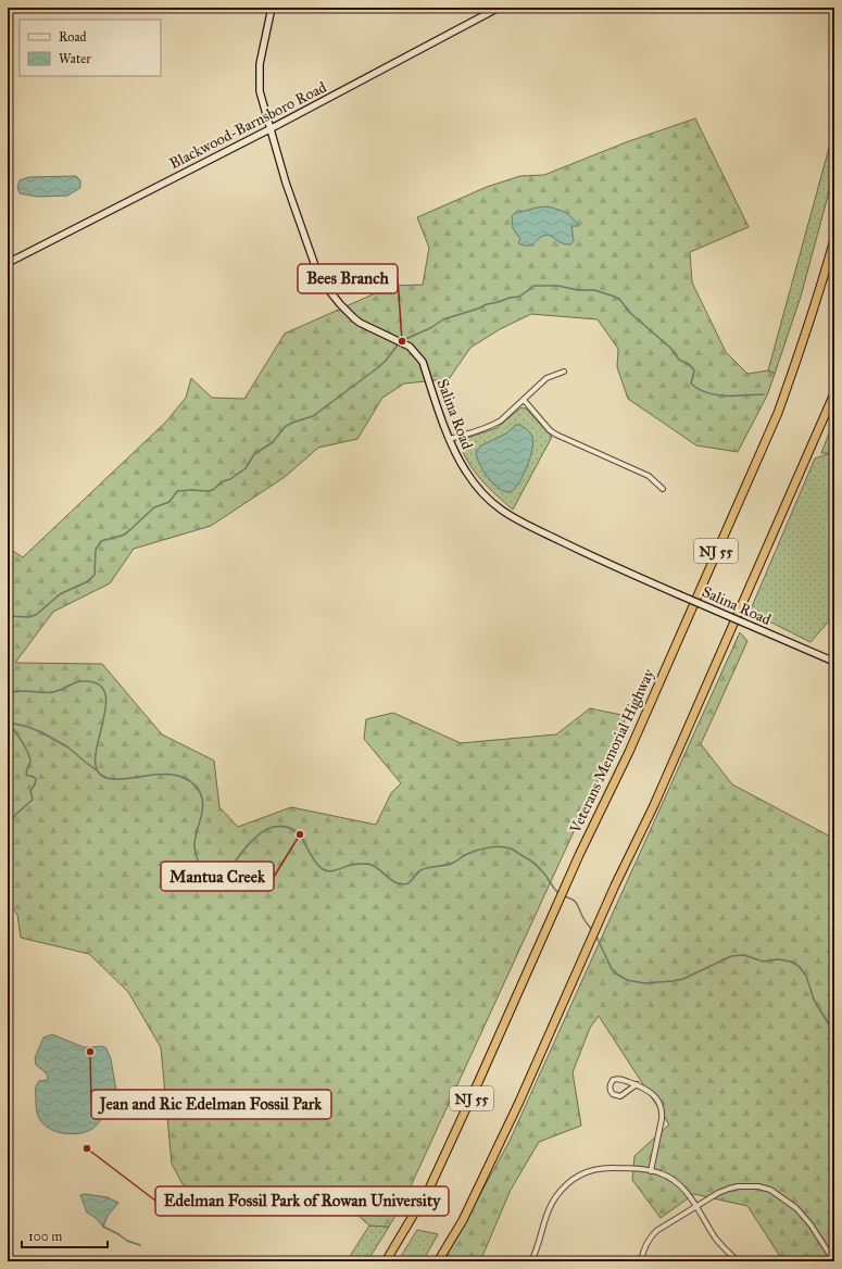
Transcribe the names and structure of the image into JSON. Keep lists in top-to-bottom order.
{
  "streets": {
    "highway": ["NJ 55", "Veterans Memorial Highway"],
    "street": ["Blackwood-Barnsboro Road", "Salina Road"]
  },
  "crossings": [
    ["Blackwood-Barnsboro Road", "Salina Road"]
  ],
  "places": [
    "Bees Branch",
    "Mantua Creek",
    "Jean and Ric Edelman Fossil Park",
    "Edelman Fossil Park of Rowan University"
  ],
  "legend": ["Road", "Water"],
  "scale_bar": "100 m"
}
